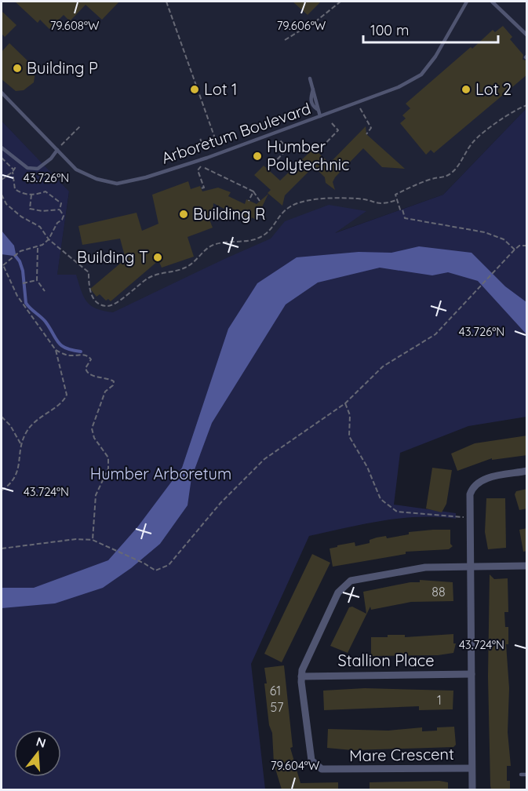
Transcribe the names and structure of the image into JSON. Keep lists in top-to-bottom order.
{
  "streets": {
    "street": ["Stallion Place", "Mare Crescent"],
    "lane": ["Arboretum Boulevard"]
  },
  "crossings": [
    ["Stallion Place", "Mare Crescent"]
  ],
  "parks": ["Humber Arboretum"],
  "places": [
    "Building P",
    "Lot 1",
    "Lot 2",
    "Humber Polytechnic",
    "Building R",
    "Building T"
  ],
  "house_numbers": [
    "88",
    "61",
    "1",
    "57"
  ],
  "scale_bar": "100 m",
  "north": "top",
  "coordinates": [
    "79.608°W",
    "79.606°W",
    "43.726°N",
    "43.724°N",
    "79.604°W"
  ]
}
